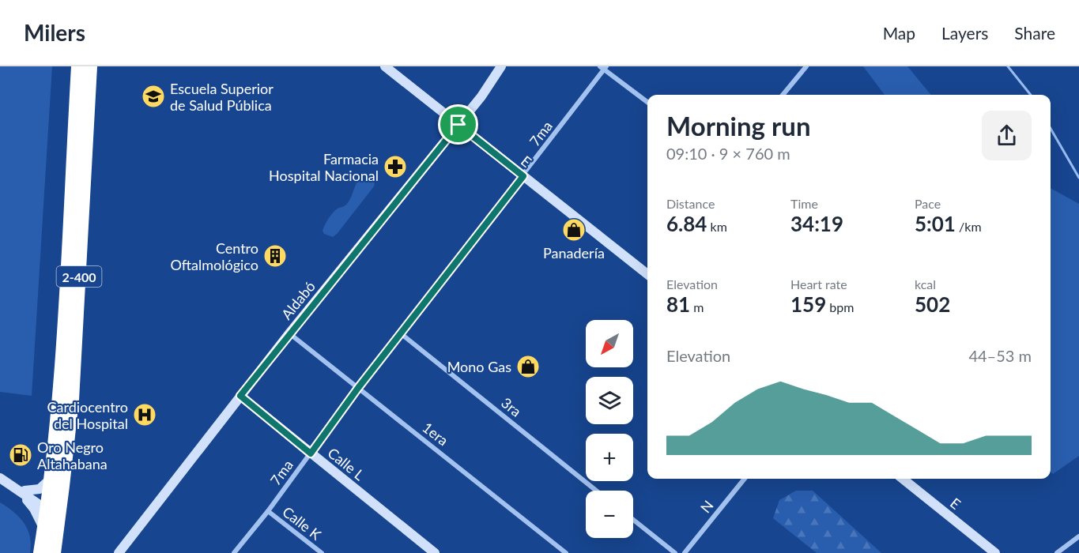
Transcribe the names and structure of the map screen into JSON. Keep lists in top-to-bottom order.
{
  "streets": {
    "highway": ["2-400"],
    "main road": ["E", "Aldabó", "Calle L"],
    "street": [
      "7ma",
      "3ra",
      "1era",
      "N",
      "Calle K"
    ]
  },
  "crossings": [
    ["7ma", "E"],
    ["7ma", "3ra"],
    ["7ma", "1era"],
    ["7ma", "Calle L"],
    ["7ma", "Calle K"],
    ["E", "Aldabó"],
    ["Aldabó", "1era"],
    ["Aldabó", "Calle L"]
  ],
  "places": {
    "school or university": ["Escuela Superior de Salud Pública"],
    "pharmacy": ["Farmacia Hospital Nacional"],
    "shop": ["Panadería", "Mono Gas"],
    "building": ["Centro Oftalmológico"],
    "hospital": ["Cardiocentro del Hospital"],
    "fuel station": ["Oro Negro Altahabana"]
  },
  "north": "bottom left",
  "page": {
    "header": "Milers",
    "nav": ["Map", "Layers", "Share"],
    "heading": ["Morning run", "09:10 · 9 × 760 m"],
    "stats": [
      ["Distance", "6.84 km"],
      ["Time", "34:19"],
      ["Pace", "5:01 /km"],
      ["Elevation", "81 m"],
      ["Heart rate", "159 bpm"],
      ["kcal", "502"]
    ],
    "map_buttons": ["+", "−"],
    "chart": ["Elevation", "44–53 m"]
  }
}
